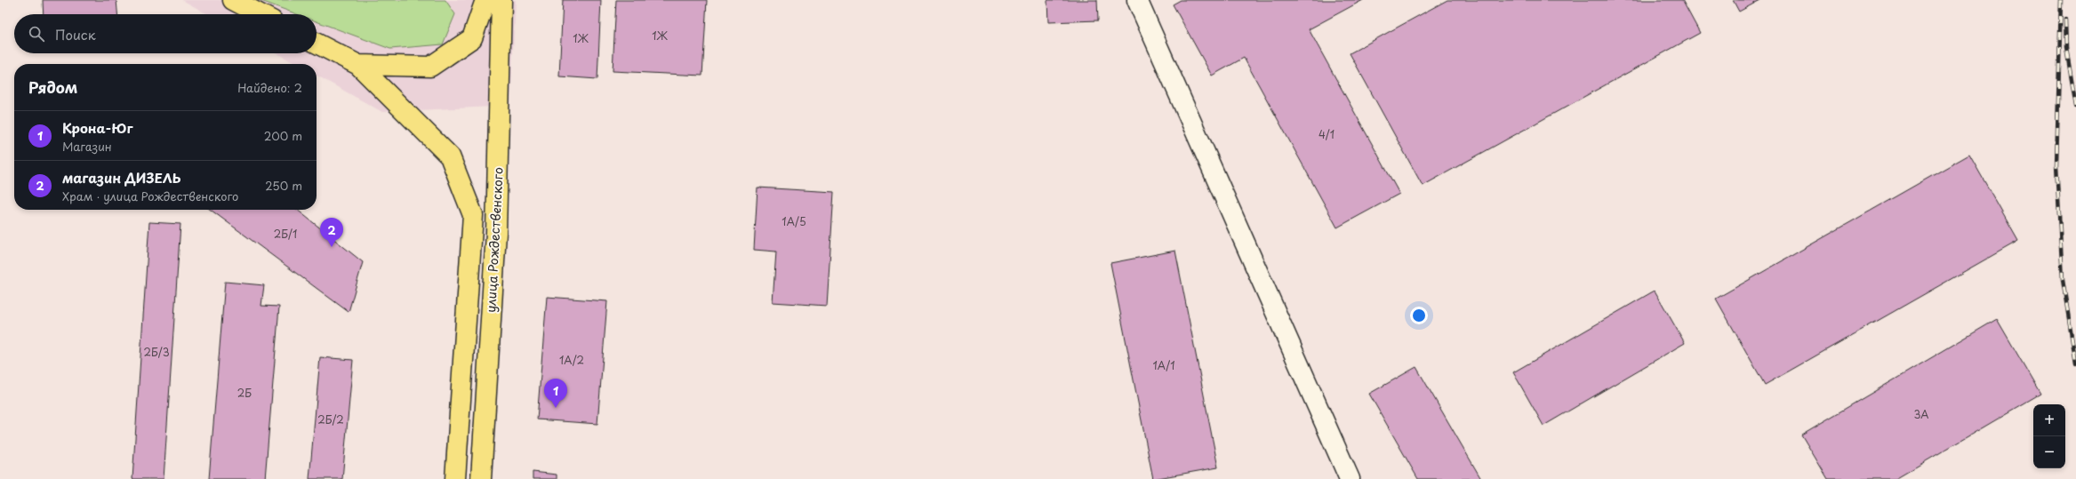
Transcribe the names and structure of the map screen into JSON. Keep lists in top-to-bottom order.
{
  "streets": {
    "main road": ["улица Рождественского"]
  },
  "house_numbers": [
    "1Ж",
    "1Ж",
    "4/1",
    "1А/5",
    "2Б/1",
    "2Б/3",
    "1А/2",
    "1А/1",
    "2Б",
    "3А",
    "2Б/2"
  ],
  "page": {
    "search": "Поиск",
    "heading": ["Рядом", "Найдено: 2"],
    "list": [
      {
        "mark": "1",
        "name": "Крона-Юг",
        "note": "Магазин",
        "value": "200 m"
      },
      {
        "mark": "2",
        "name": "магазин ДИЗЕЛЬ",
        "note": "Храм · улица Рождественского",
        "value": "250 m"
      }
    ],
    "pins": ["2", "1"],
    "map_buttons": ["+", "−"]
  }
}
